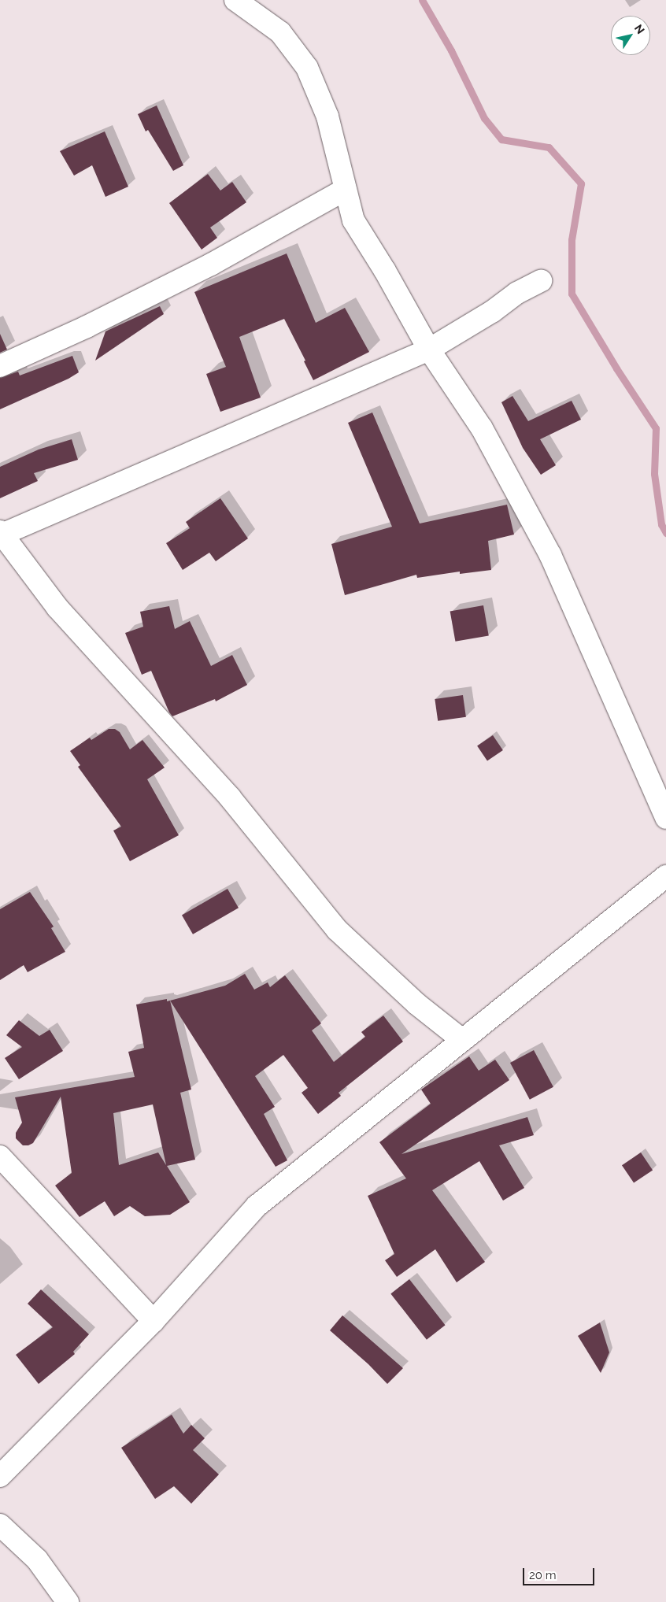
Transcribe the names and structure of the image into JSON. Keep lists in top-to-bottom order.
{
  "scale_bar": "20 m",
  "north": "top right"
}
